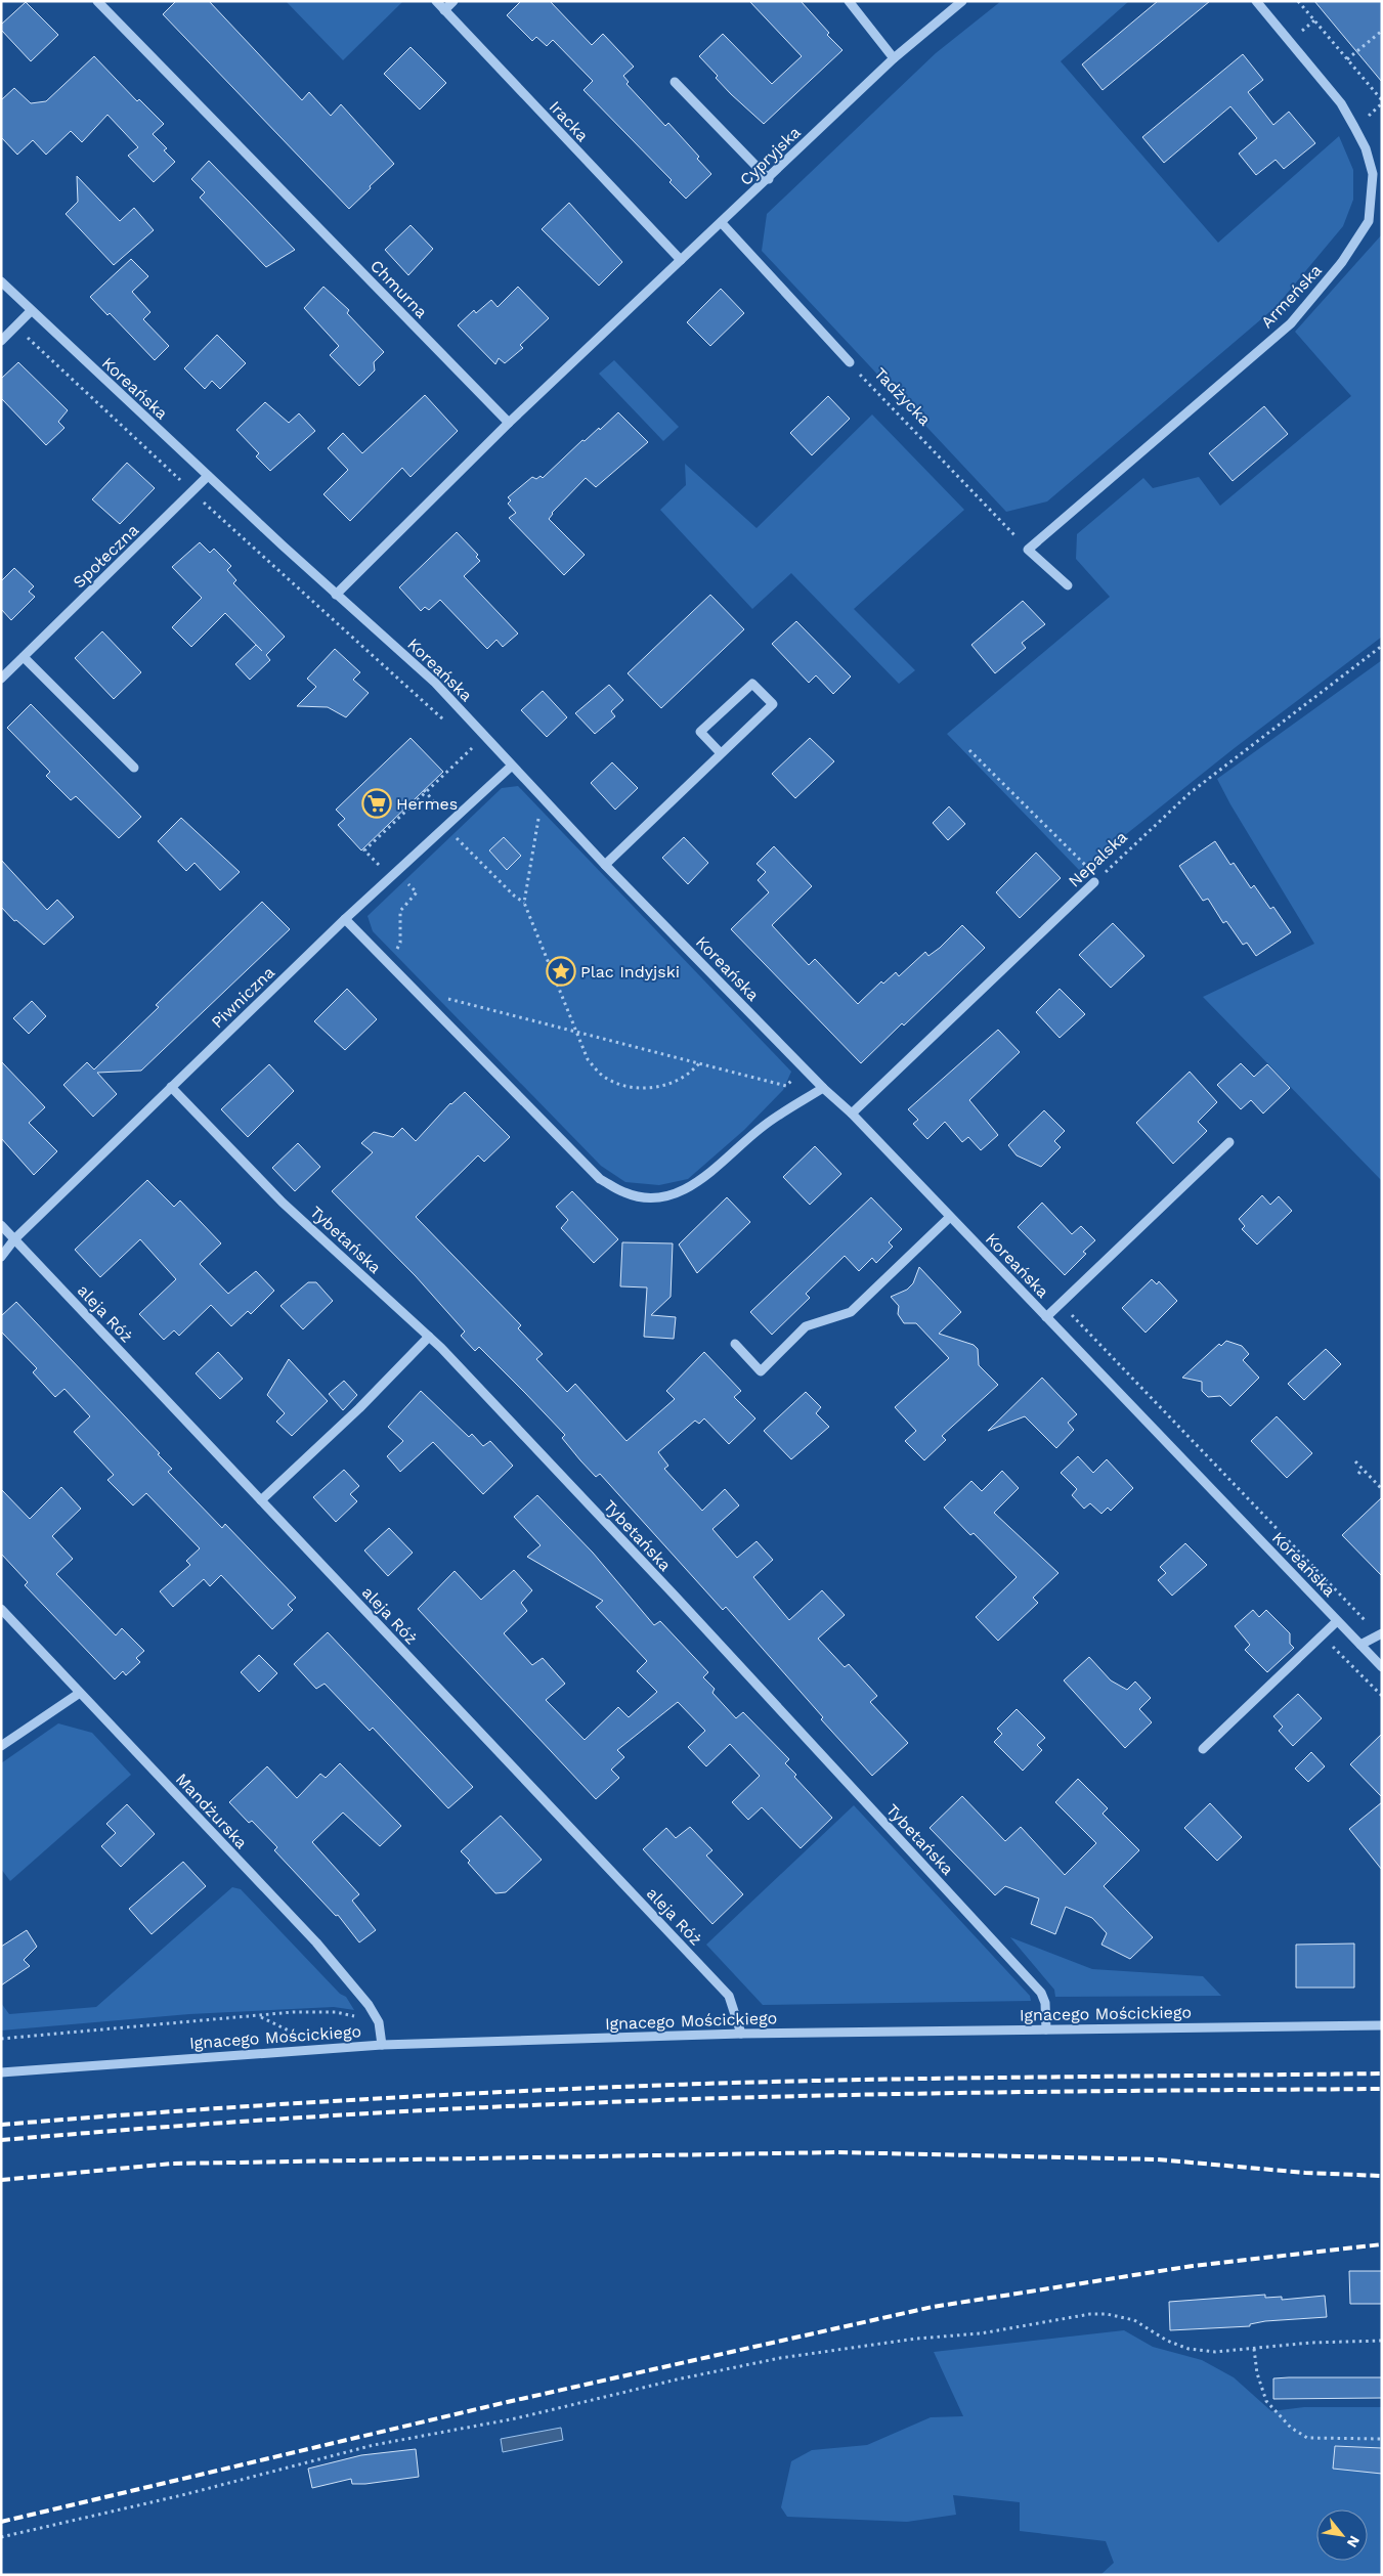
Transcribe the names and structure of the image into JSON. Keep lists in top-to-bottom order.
{
  "streets": {
    "street": [
      "Iracka",
      "Cypryjska",
      "Chmurna",
      "Armeńska",
      "Koreańska",
      "Społeczna",
      "Nepalska",
      "Piwniczna",
      "Tybetańska",
      "aleja Róż",
      "Mandżurska",
      "Ignacego Mościckiego"
    ],
    "path": ["Tadżycka"]
  },
  "crossings": [
    ["Iracka", "Cypryjska"],
    ["Cypryjska", "Chmurna"],
    ["Armeńska", "Tadżycka"],
    ["Koreańska", "Społeczna"],
    ["Koreańska", "Nepalska"],
    ["Koreańska", "Piwniczna"],
    ["Piwniczna", "Tybetańska"],
    ["Piwniczna", "aleja Róż"],
    ["Tybetańska", "Ignacego Mościckiego"],
    ["aleja Róż", "Ignacego Mościckiego"],
    ["Mandżurska", "Ignacego Mościckiego"]
  ],
  "places": {
    "supermarket": ["Hermes"],
    "place": ["Plac Indyjski"]
  },
  "north": "bottom right"
}
